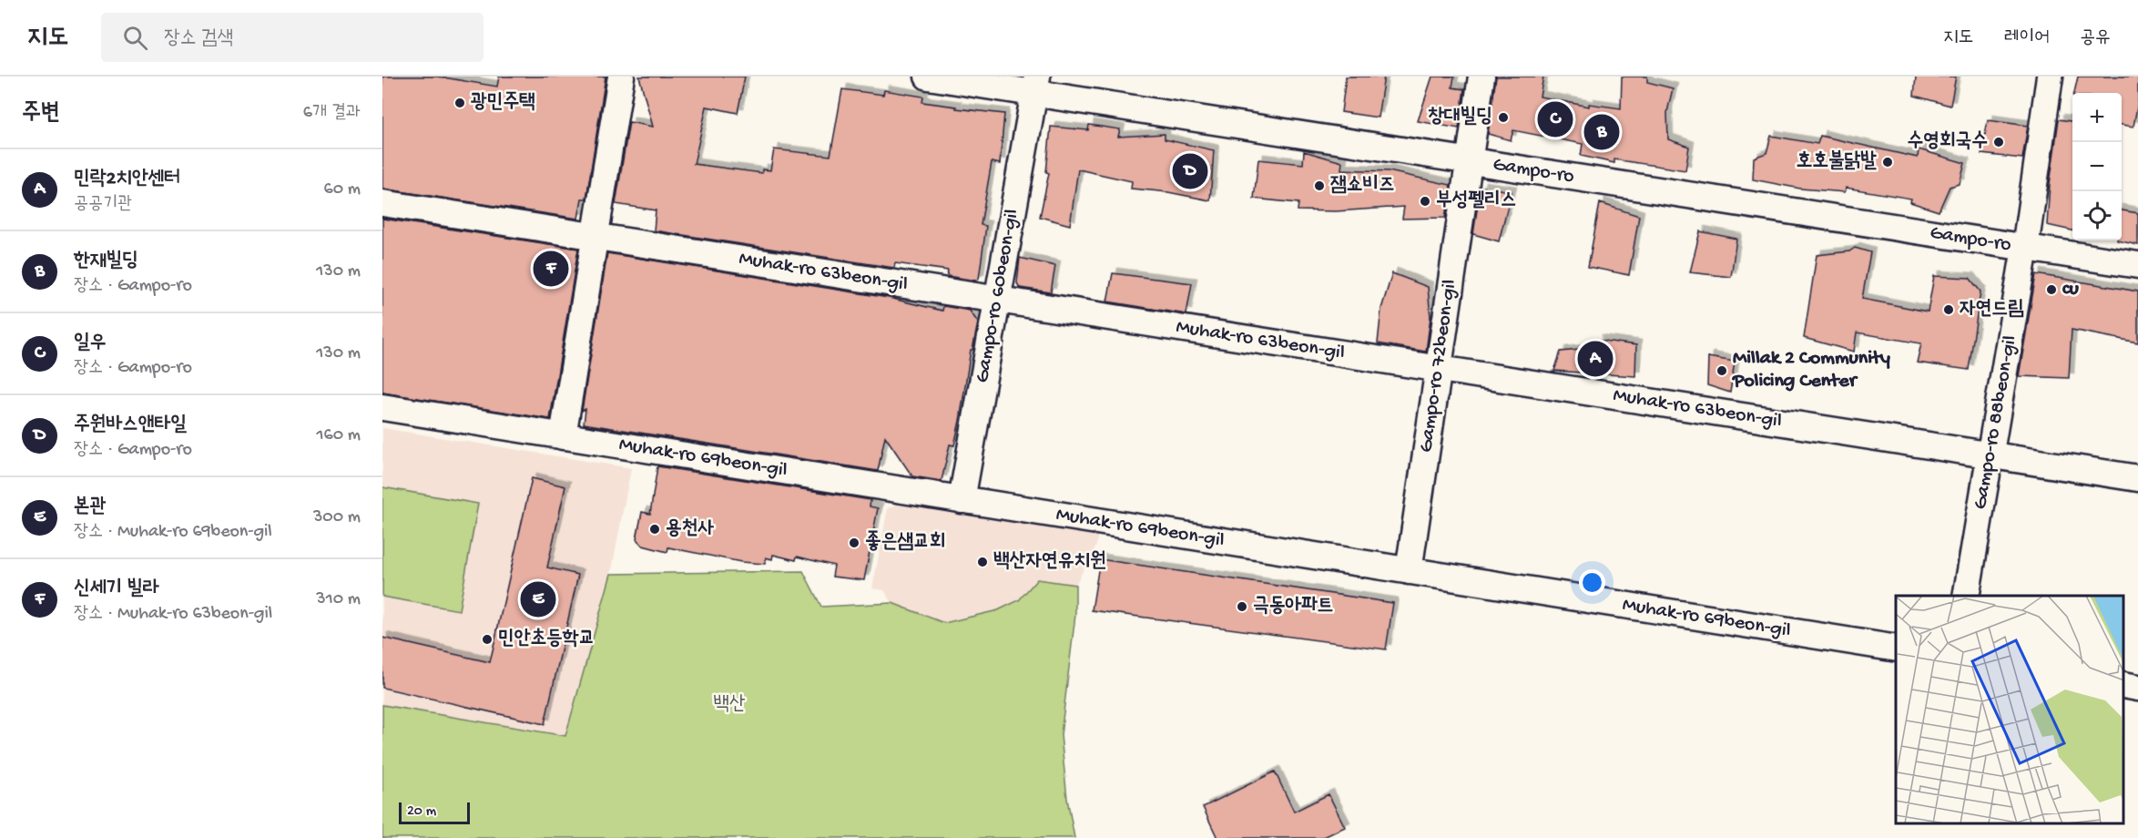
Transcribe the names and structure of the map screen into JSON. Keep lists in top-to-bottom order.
{
  "streets": {
    "street": [
      "Gampo-ro",
      "Muhak-ro 63beon-gil",
      "Gampo-ro 60beon-gil",
      "Gampo-ro 72beon-gil",
      "Gampo-ro 88beon-gil",
      "Muhak-ro 69beon-gil"
    ]
  },
  "crossings": [
    ["Gampo-ro", "Gampo-ro 60beon-gil"],
    ["Gampo-ro", "Gampo-ro 72beon-gil"],
    ["Gampo-ro", "Gampo-ro 88beon-gil"],
    ["Muhak-ro 63beon-gil", "Gampo-ro 60beon-gil"],
    ["Muhak-ro 63beon-gil", "Gampo-ro 72beon-gil"],
    ["Muhak-ro 63beon-gil", "Gampo-ro 88beon-gil"],
    ["Gampo-ro 60beon-gil", "Muhak-ro 69beon-gil"],
    ["Gampo-ro 72beon-gil", "Muhak-ro 69beon-gil"]
  ],
  "parks": ["백산"],
  "places": [
    "광민주택",
    "창대빌딩",
    "수영회국수",
    "호호불닭발",
    "잼쇼비즈",
    "부성펠리스",
    "cu",
    "자연드림",
    "Millak 2 Community Policing Center",
    "용천사",
    "좋은샘교회",
    "백산자연유치원",
    "극동아파트",
    "민안초등학교"
  ],
  "scale_bar": "20 m",
  "page": {
    "header": "지도",
    "search": "장소 검색",
    "nav": ["지도", "레이어", "공유"],
    "heading": ["주변", "6개 결과"],
    "map_buttons": ["+", "−"],
    "pins": [
      "C",
      "B",
      "D",
      "F",
      "A",
      "E"
    ],
    "list": [
      {
        "mark": "A",
        "name": "민락2치안센터",
        "note": "공공기관",
        "value": "60 m"
      },
      {
        "mark": "B",
        "name": "한재빌딩",
        "note": "장소 · Gampo-ro",
        "value": "130 m"
      },
      {
        "mark": "C",
        "name": "일우",
        "note": "장소 · Gampo-ro",
        "value": "130 m"
      },
      {
        "mark": "D",
        "name": "주원바스앤타일",
        "note": "장소 · Gampo-ro",
        "value": "160 m"
      },
      {
        "mark": "E",
        "name": "본관",
        "note": "장소 · Muhak-ro 69beon-gil",
        "value": "300 m"
      },
      {
        "mark": "F",
        "name": "신세기 빌라",
        "note": "장소 · Muhak-ro 63beon-gil",
        "value": "310 m"
      }
    ],
    "scale": "20 m"
  }
}
